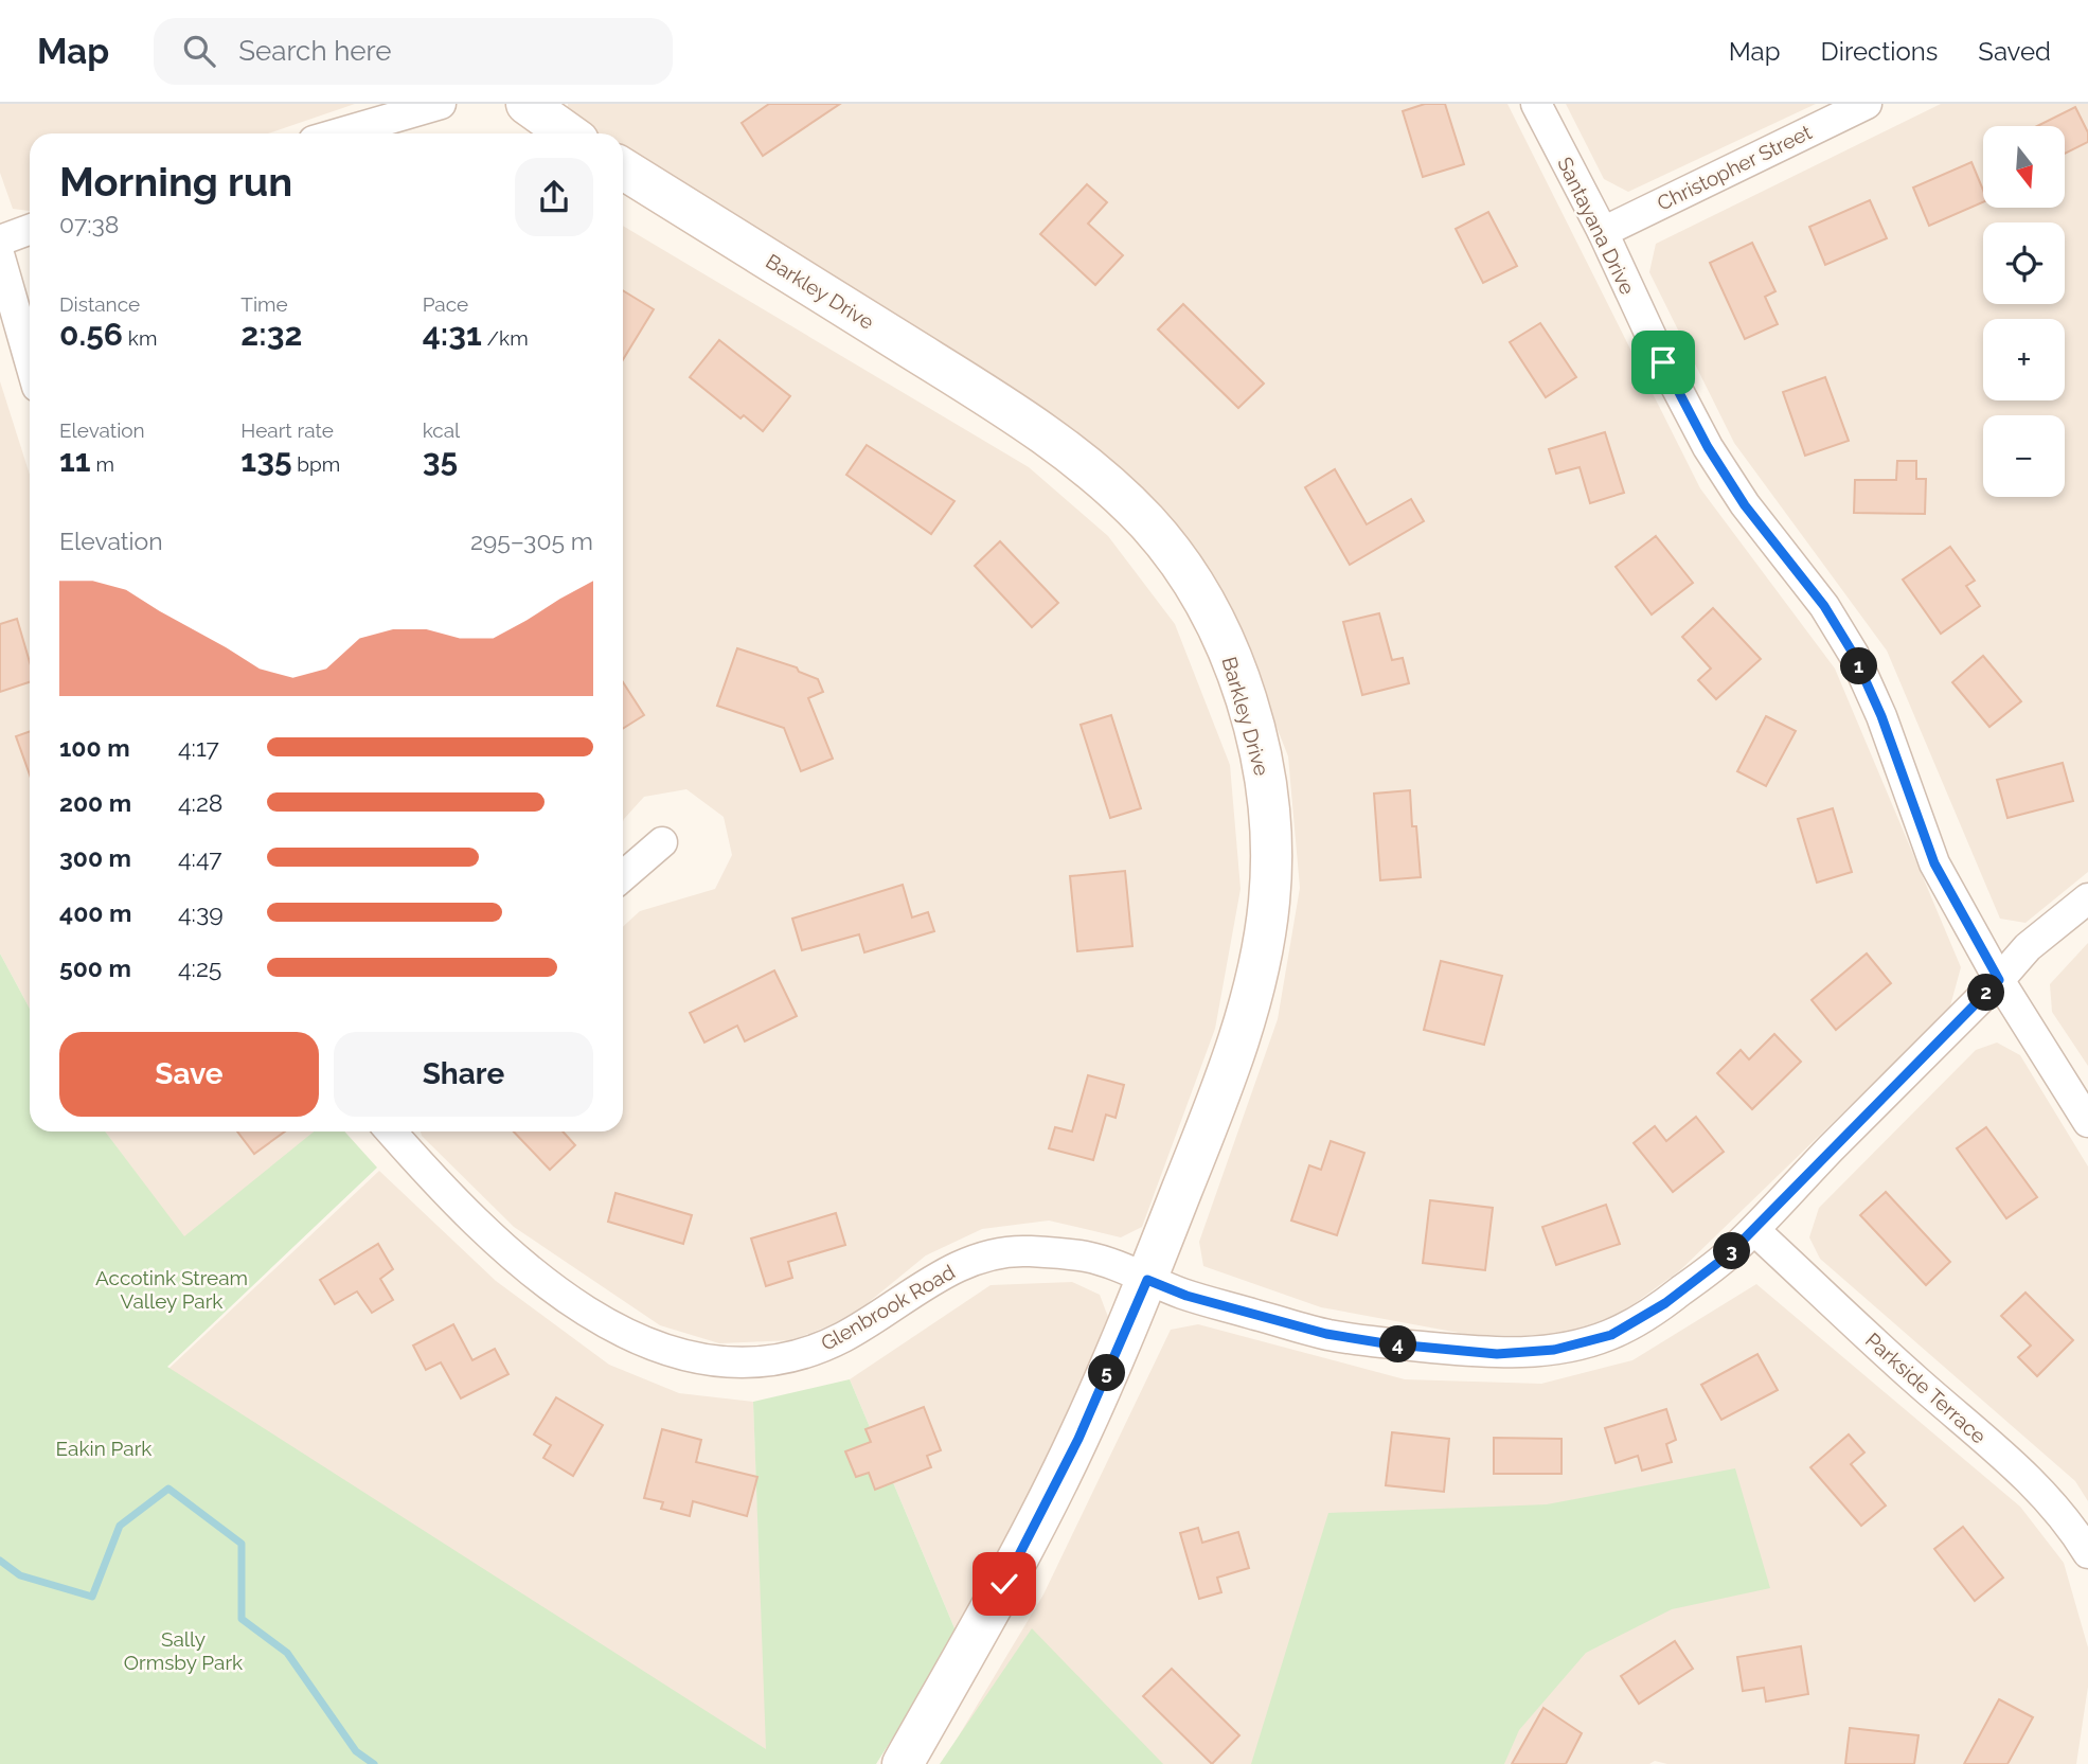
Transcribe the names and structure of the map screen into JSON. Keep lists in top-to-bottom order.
{
  "streets": {
    "street": [
      "Christopher Street",
      "Santayana Drive",
      "Barkley Drive",
      "Glenbrook Road",
      "Parkside Terrace"
    ]
  },
  "crossings": [
    ["Christopher Street", "Santayana Drive"],
    ["Santayana Drive", "Glenbrook Road"],
    ["Barkley Drive", "Glenbrook Road"],
    ["Glenbrook Road", "Parkside Terrace"]
  ],
  "parks": ["Accotink Stream Valley Park", "Eakin Park", "Sally Ormsby Park"],
  "north": "bottom",
  "page": {
    "header": "Map",
    "search": "Search here",
    "nav": ["Map", "Directions", "Saved"],
    "map_buttons": ["+", "−"],
    "heading": ["Morning run", "07:38"],
    "stats": [
      ["Distance", "0.56 km"],
      ["Time", "2:32"],
      ["Pace", "4:31 /km"],
      ["Elevation", "11 m"],
      ["Heart rate", "135 bpm"],
      ["kcal", "35"]
    ],
    "chart": ["Elevation", "295–305 m"],
    "pins": [
      "1",
      "2",
      "3",
      "4",
      "5"
    ],
    "list": [
      {
        "name": "100 m",
        "note": "4:17"
      },
      {
        "name": "200 m",
        "note": "4:28"
      },
      {
        "name": "300 m",
        "note": "4:47"
      },
      {
        "name": "400 m",
        "note": "4:39"
      },
      {
        "name": "500 m",
        "note": "4:25"
      }
    ],
    "buttons": ["Save", "Share"]
  }
}
